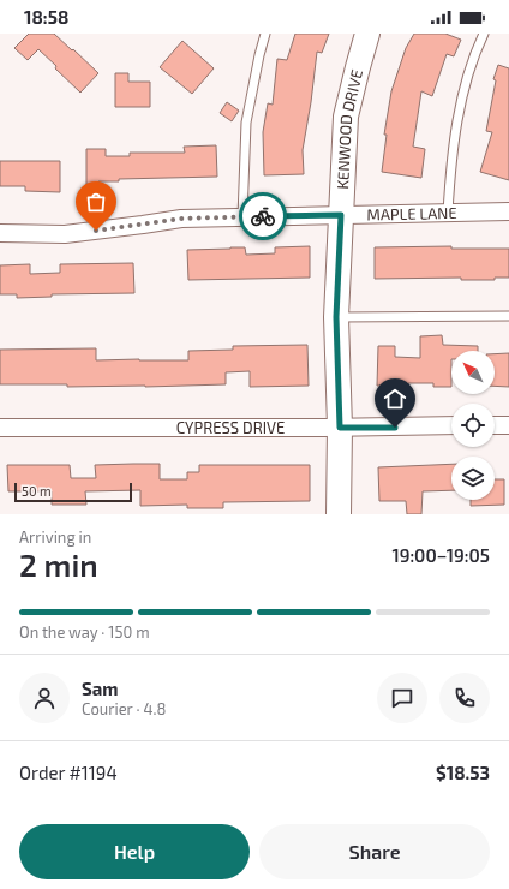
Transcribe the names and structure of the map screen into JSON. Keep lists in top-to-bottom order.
{
  "streets": {
    "street": ["KENWOOD DRIVE", "MAPLE LANE", "CYPRESS DRIVE"]
  },
  "crossings": [
    ["KENWOOD DRIVE", "MAPLE LANE"],
    ["KENWOOD DRIVE", "CYPRESS DRIVE"]
  ],
  "scale_bar": "50 m",
  "north": "top left",
  "page": {
    "status": "18:58",
    "scale": "50 m",
    "heading": ["2 min", "Arriving in", "19:00–19:05"],
    "panel": [
      "Sam",
      "Courier · 4.8",
      "Order #1194",
      "$18.53"
    ],
    "bar": "On the way · 150 m",
    "buttons": ["Help", "Share"]
  }
}
